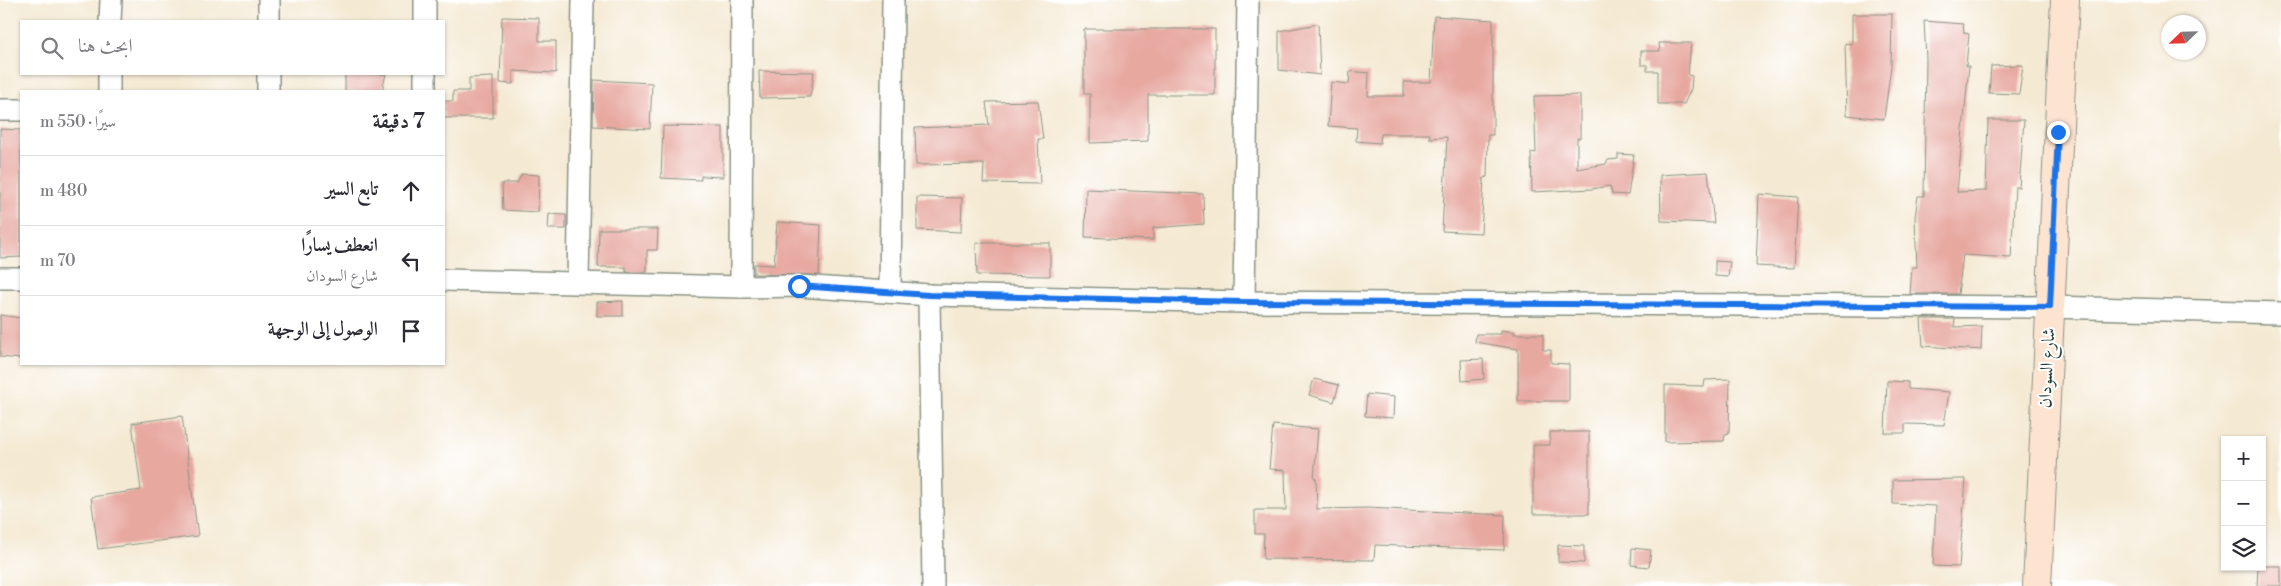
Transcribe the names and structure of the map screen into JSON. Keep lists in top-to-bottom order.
{
  "streets": {
    "main road": ["شارع السودان"]
  },
  "north": "bottom left",
  "page": {
    "search": "ابحث هنا",
    "heading": ["7 دقيقة", "سيرًا · 550 m"],
    "list": [
      ["تابع السير", "480 m"],
      ["انعطف يسارًا", "شارع السودان", "70 m"],
      "الوصول إلى الوجهة"
    ],
    "map_buttons": ["+", "−"]
  }
}
